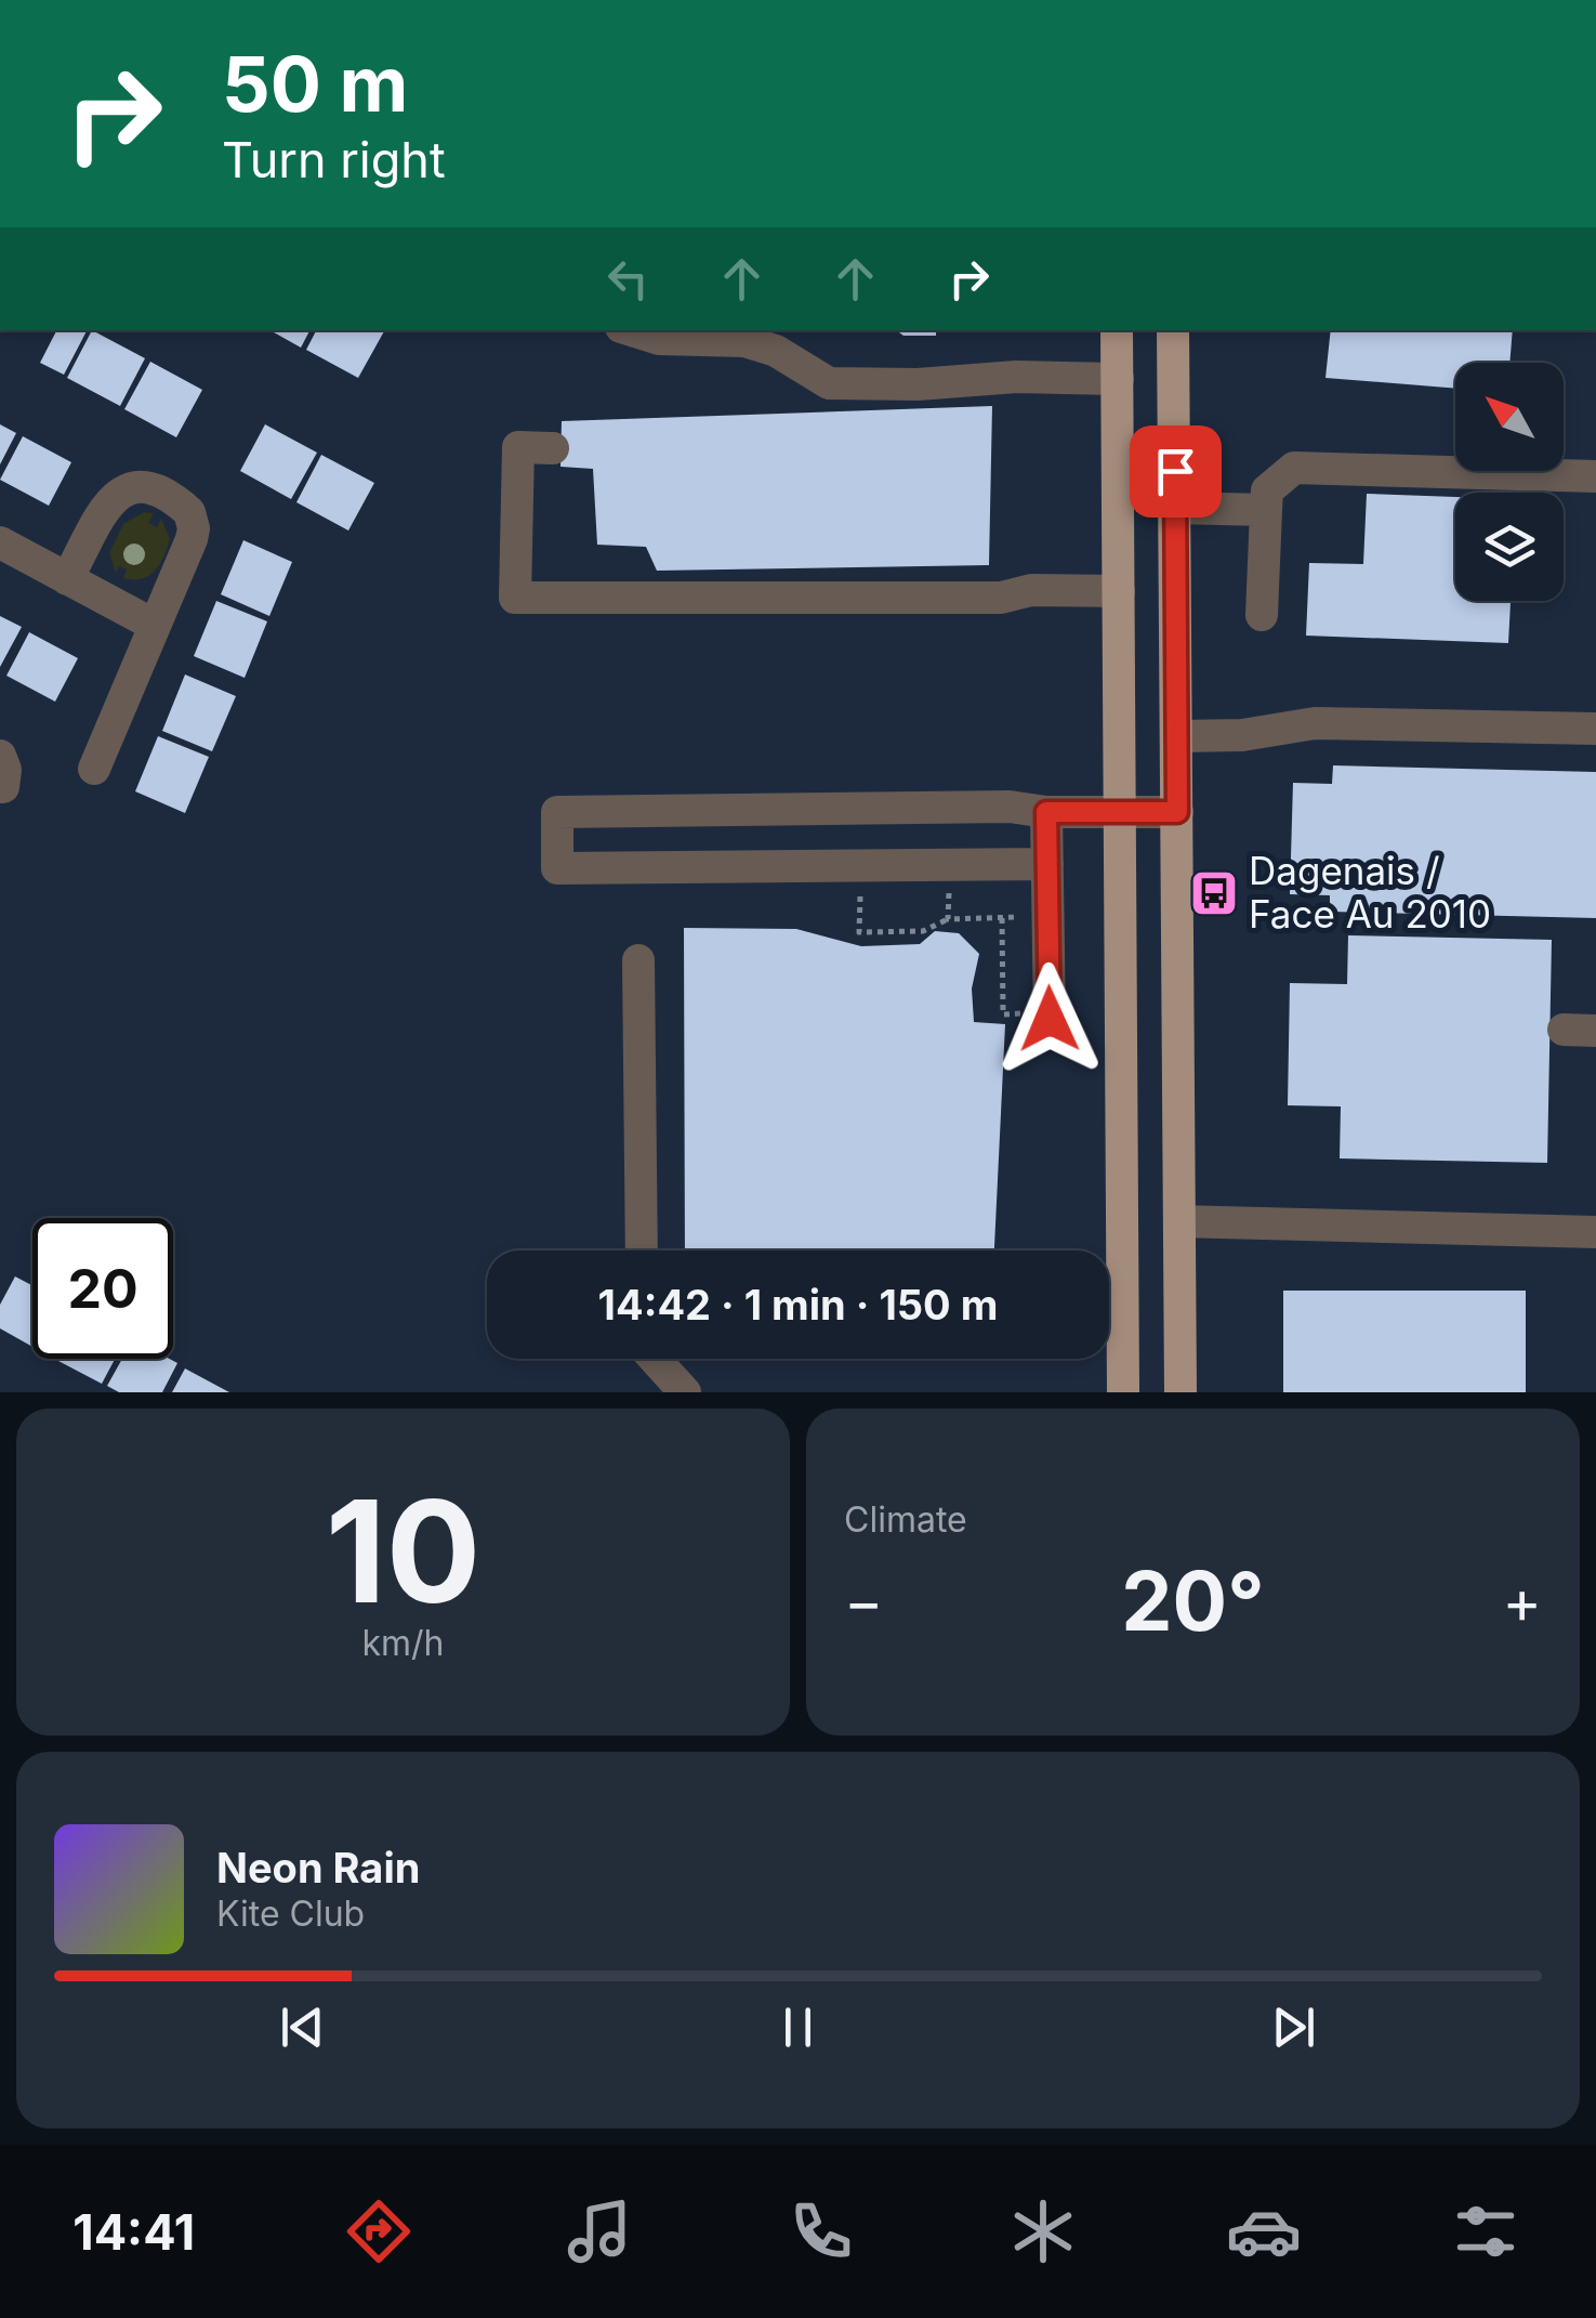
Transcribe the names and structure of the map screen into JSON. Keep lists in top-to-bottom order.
{
  "places": {
    "bus stop": ["Dagenais / Face Au 2010"]
  },
  "north": "top left",
  "page": {
    "turn": ["50 m", "Turn right"],
    "limit": "20",
    "trip": "14:42 · 1 min · 150 m",
    "tile": [
      ["10", "km/h"],
      "Climate"
    ],
    "heat": ["−", "20°", "+"],
    "song": ["Neon Rain", "Kite Club"],
    "tabs": "14:41"
  }
}
